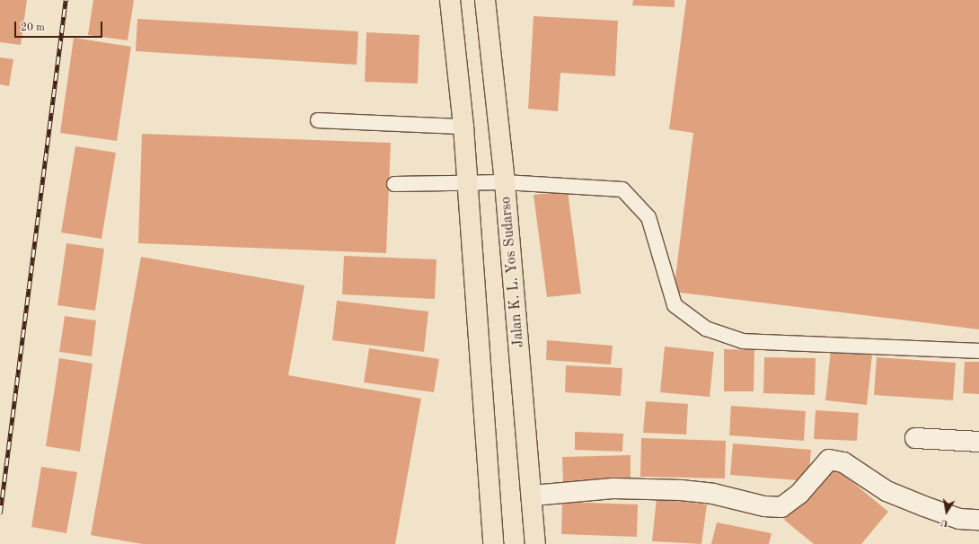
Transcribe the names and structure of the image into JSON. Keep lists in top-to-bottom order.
{
  "streets": {
    "highway": ["Jalan K. L. Yos Sudarso"]
  },
  "scale_bar": "20 m",
  "north": "bottom"
}
